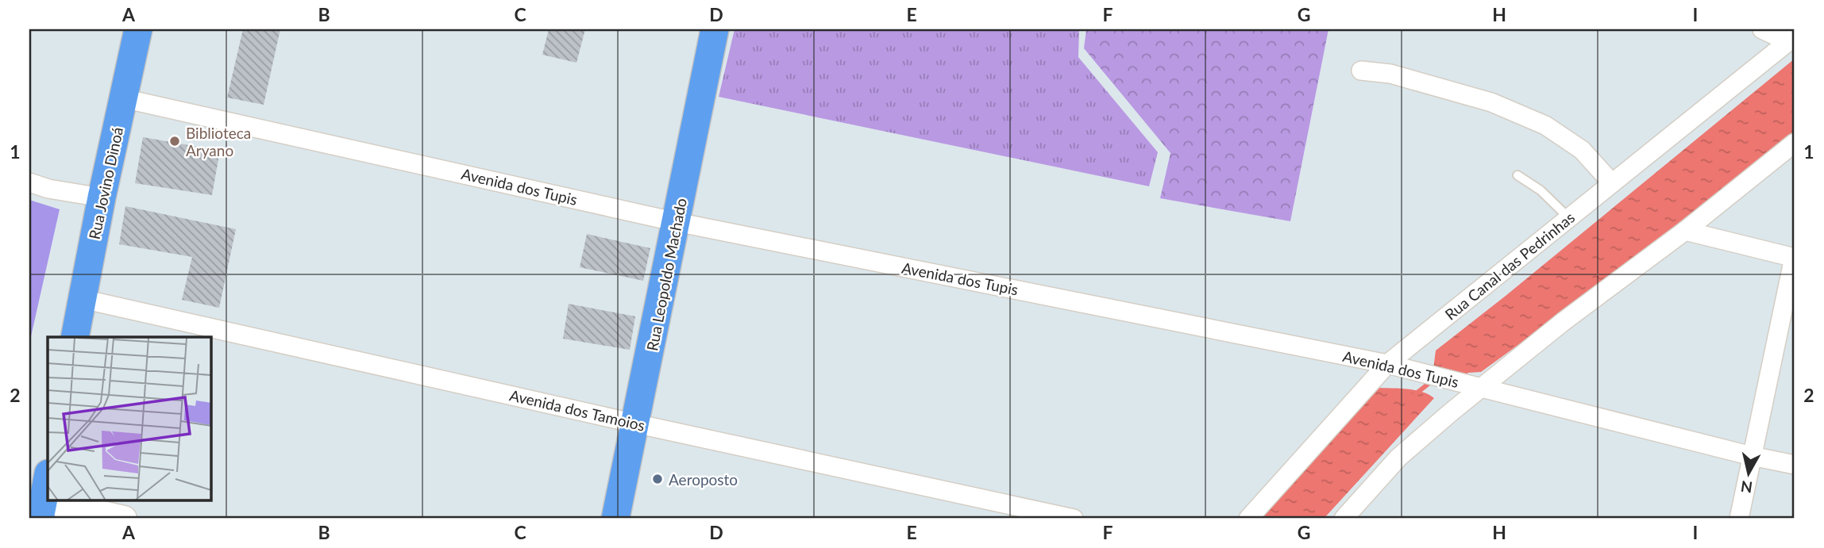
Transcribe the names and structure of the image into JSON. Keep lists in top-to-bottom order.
{
  "streets": {
    "main road": ["Rua Jovino Dinoá", "Rua Leopoldo Machado"],
    "street": ["Avenida dos Tupis", "Rua Canal das Pedrinhas", "Avenida dos Tamoios"]
  },
  "crossings": [
    ["Rua Jovino Dinoá", "Avenida dos Tupis"],
    ["Rua Jovino Dinoá", "Avenida dos Tamoios"],
    ["Avenida dos Tupis", "Rua Canal das Pedrinhas"],
    ["Avenida dos Tupis", "Rua Leopoldo Machado"],
    ["Rua Leopoldo Machado", "Avenida dos Tamoios"]
  ],
  "places": ["Biblioteca Aryano", "Aeroposto"],
  "north": "bottom",
  "grid": {
    "columns": [
      "A",
      "B",
      "C",
      "D",
      "E",
      "F",
      "G",
      "H",
      "I"
    ],
    "rows": ["1", "2"]
  }
}
